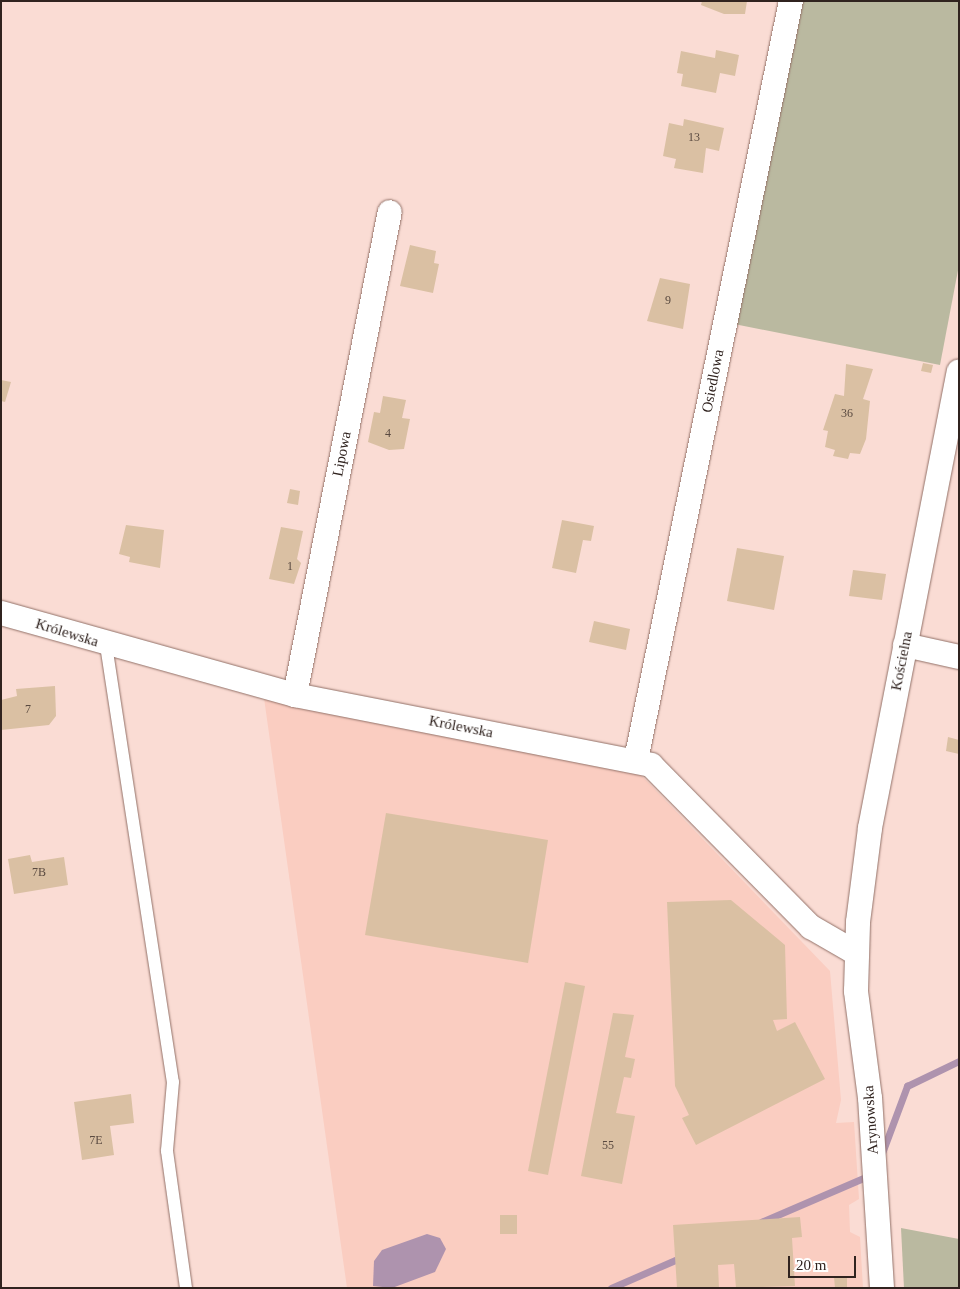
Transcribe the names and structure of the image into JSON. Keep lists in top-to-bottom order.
{
  "streets": {
    "street": [
      "Osiedlowa",
      "Lipowa",
      "Królewska",
      "Kościelna",
      "Arynowska"
    ]
  },
  "crossings": [
    ["Osiedlowa", "Królewska"],
    ["Lipowa", "Królewska"],
    ["Królewska", "Kościelna"],
    ["Królewska", "Arynowska"],
    ["Kościelna", "Arynowska"]
  ],
  "house_numbers": [
    "13",
    "9",
    "36",
    "4",
    "1",
    "7",
    "7B",
    "7E",
    "55"
  ],
  "scale_bar": "20 m"
}
